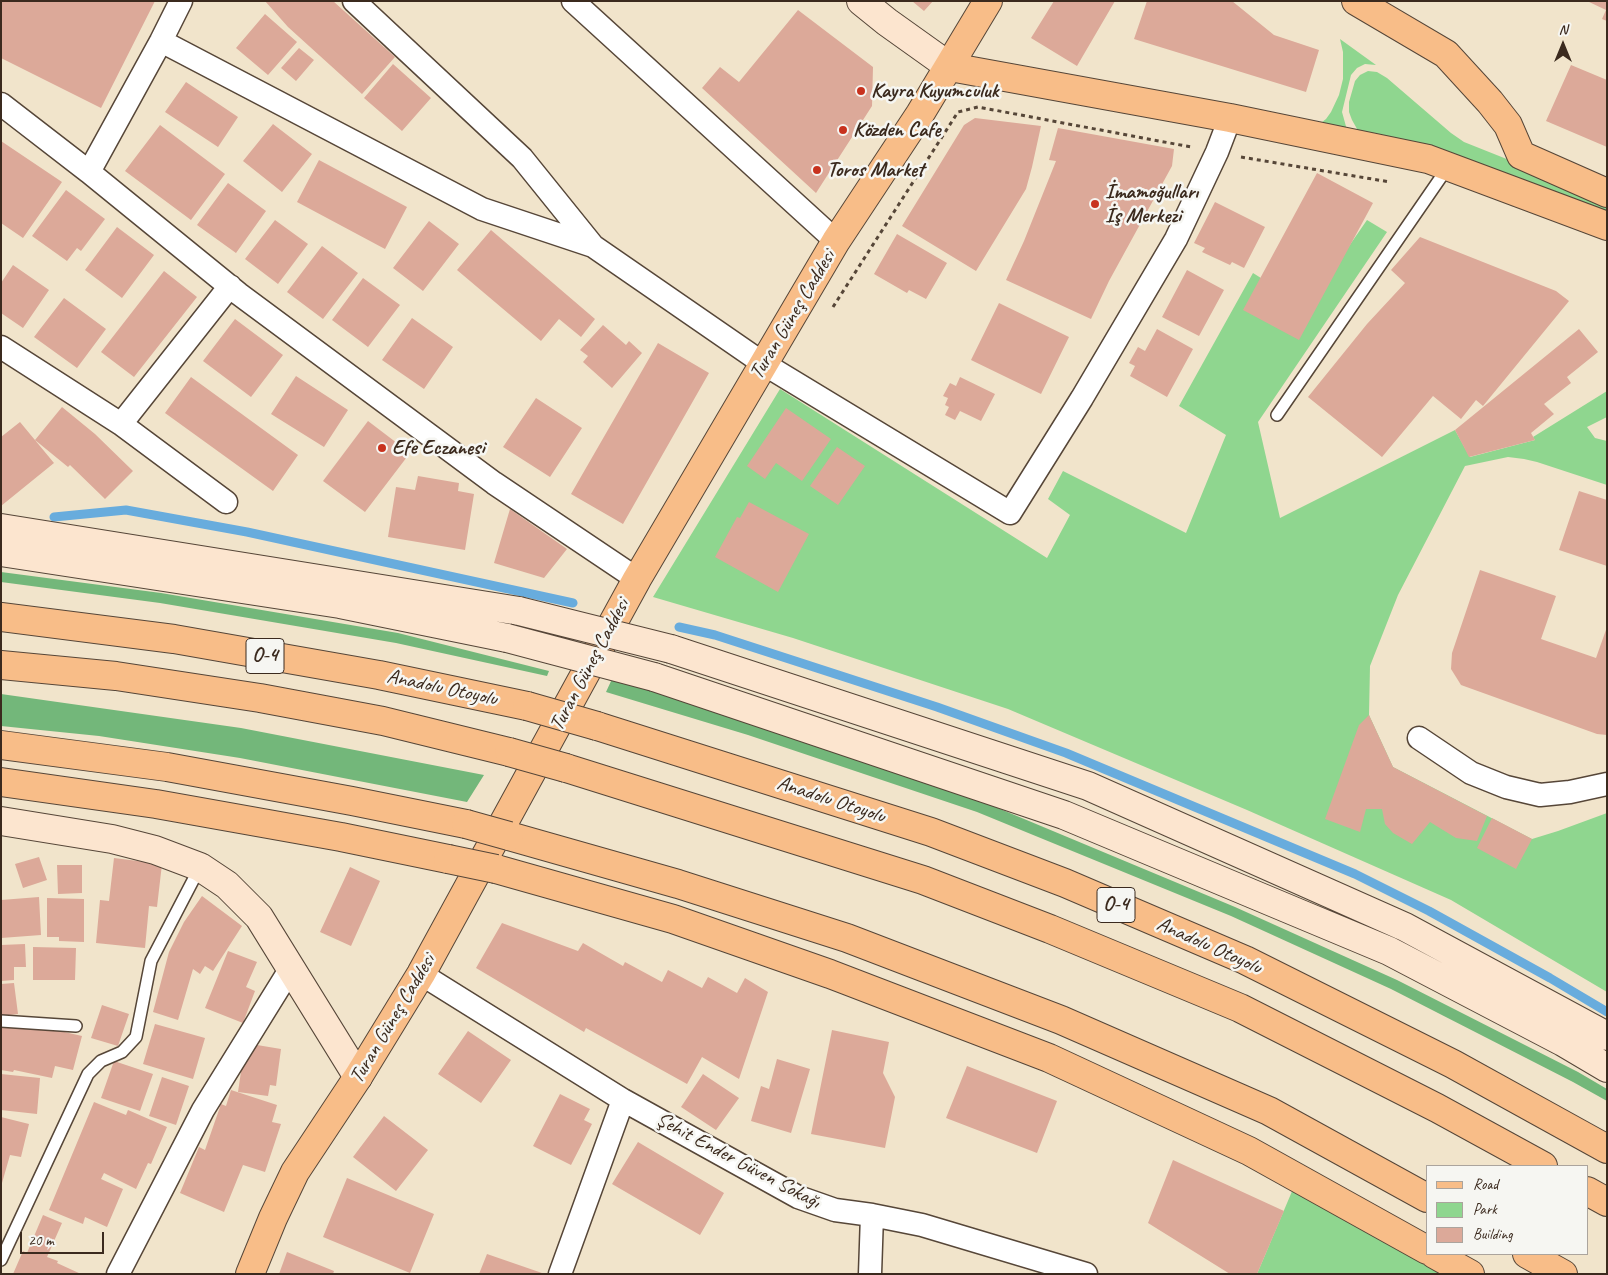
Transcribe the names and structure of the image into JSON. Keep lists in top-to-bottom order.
{
  "streets": {
    "main road": ["Turan Güneş Caddesi", "O-4", "Anadolu Otoyolu"],
    "street": ["Şehit Ender Güven Sokağı"]
  },
  "crossings": [
    ["Turan Güneş Caddesi", "Şehit Ender Güven Sokağı"]
  ],
  "places": [
    "Kayra Kuyumculuk",
    "Közden Cafe",
    "Toros Market",
    "İmamoğulları İş Merkezi",
    "Efe Eczanesi"
  ],
  "legend": ["Road", "Park", "Building"],
  "scale_bar": "20 m",
  "north": "top"
}
